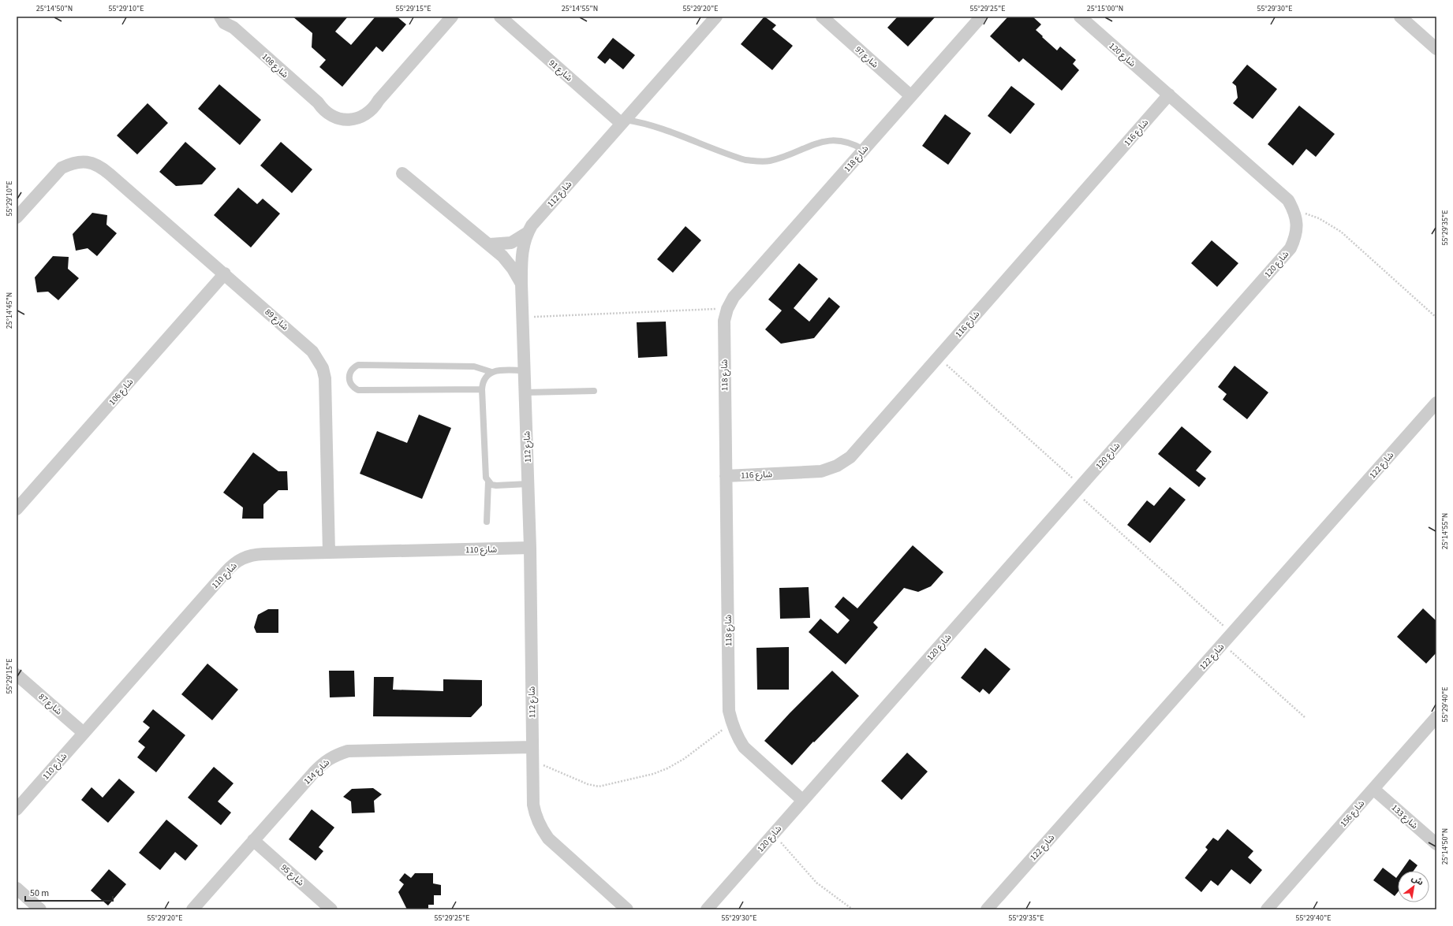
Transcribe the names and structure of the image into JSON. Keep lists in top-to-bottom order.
{
  "streets": {
    "street": [
      "شارع 120",
      "شارع 97",
      "شارع 108",
      "شارع 91",
      "شارع 116",
      "شارع 118",
      "شارع 112",
      "شارع 89",
      "شارع 106",
      "شارع 122",
      "شارع 110",
      "شارع 87",
      "شارع 114",
      "شارع 156",
      "شارع 133",
      "شارع 95"
    ]
  },
  "crossings": [
    ["شارع 120", "شارع 116"],
    ["شارع 120", "شارع 118"],
    ["شارع 97", "شارع 118"],
    ["شارع 91", "شارع 112"],
    ["شارع 116", "شارع 118"],
    ["شارع 112", "شارع 110"],
    ["شارع 112", "شارع 114"],
    ["شارع 89", "شارع 106"],
    ["شارع 89", "شارع 110"],
    ["شارع 110", "شارع 87"],
    ["شارع 114", "شارع 95"],
    ["شارع 156", "شارع 133"]
  ],
  "scale_bar": "50 m",
  "north": "top right",
  "coordinates": [
    "25°14'50\"N",
    "55°29'10\"E",
    "55°29'15\"E",
    "25°14'55\"N",
    "55°29'20\"E",
    "55°29'25\"E",
    "25°15'00\"N",
    "55°29'30\"E",
    "55°29'35\"E",
    "25°14'45\"N",
    "55°29'40\"E"
  ]
}
